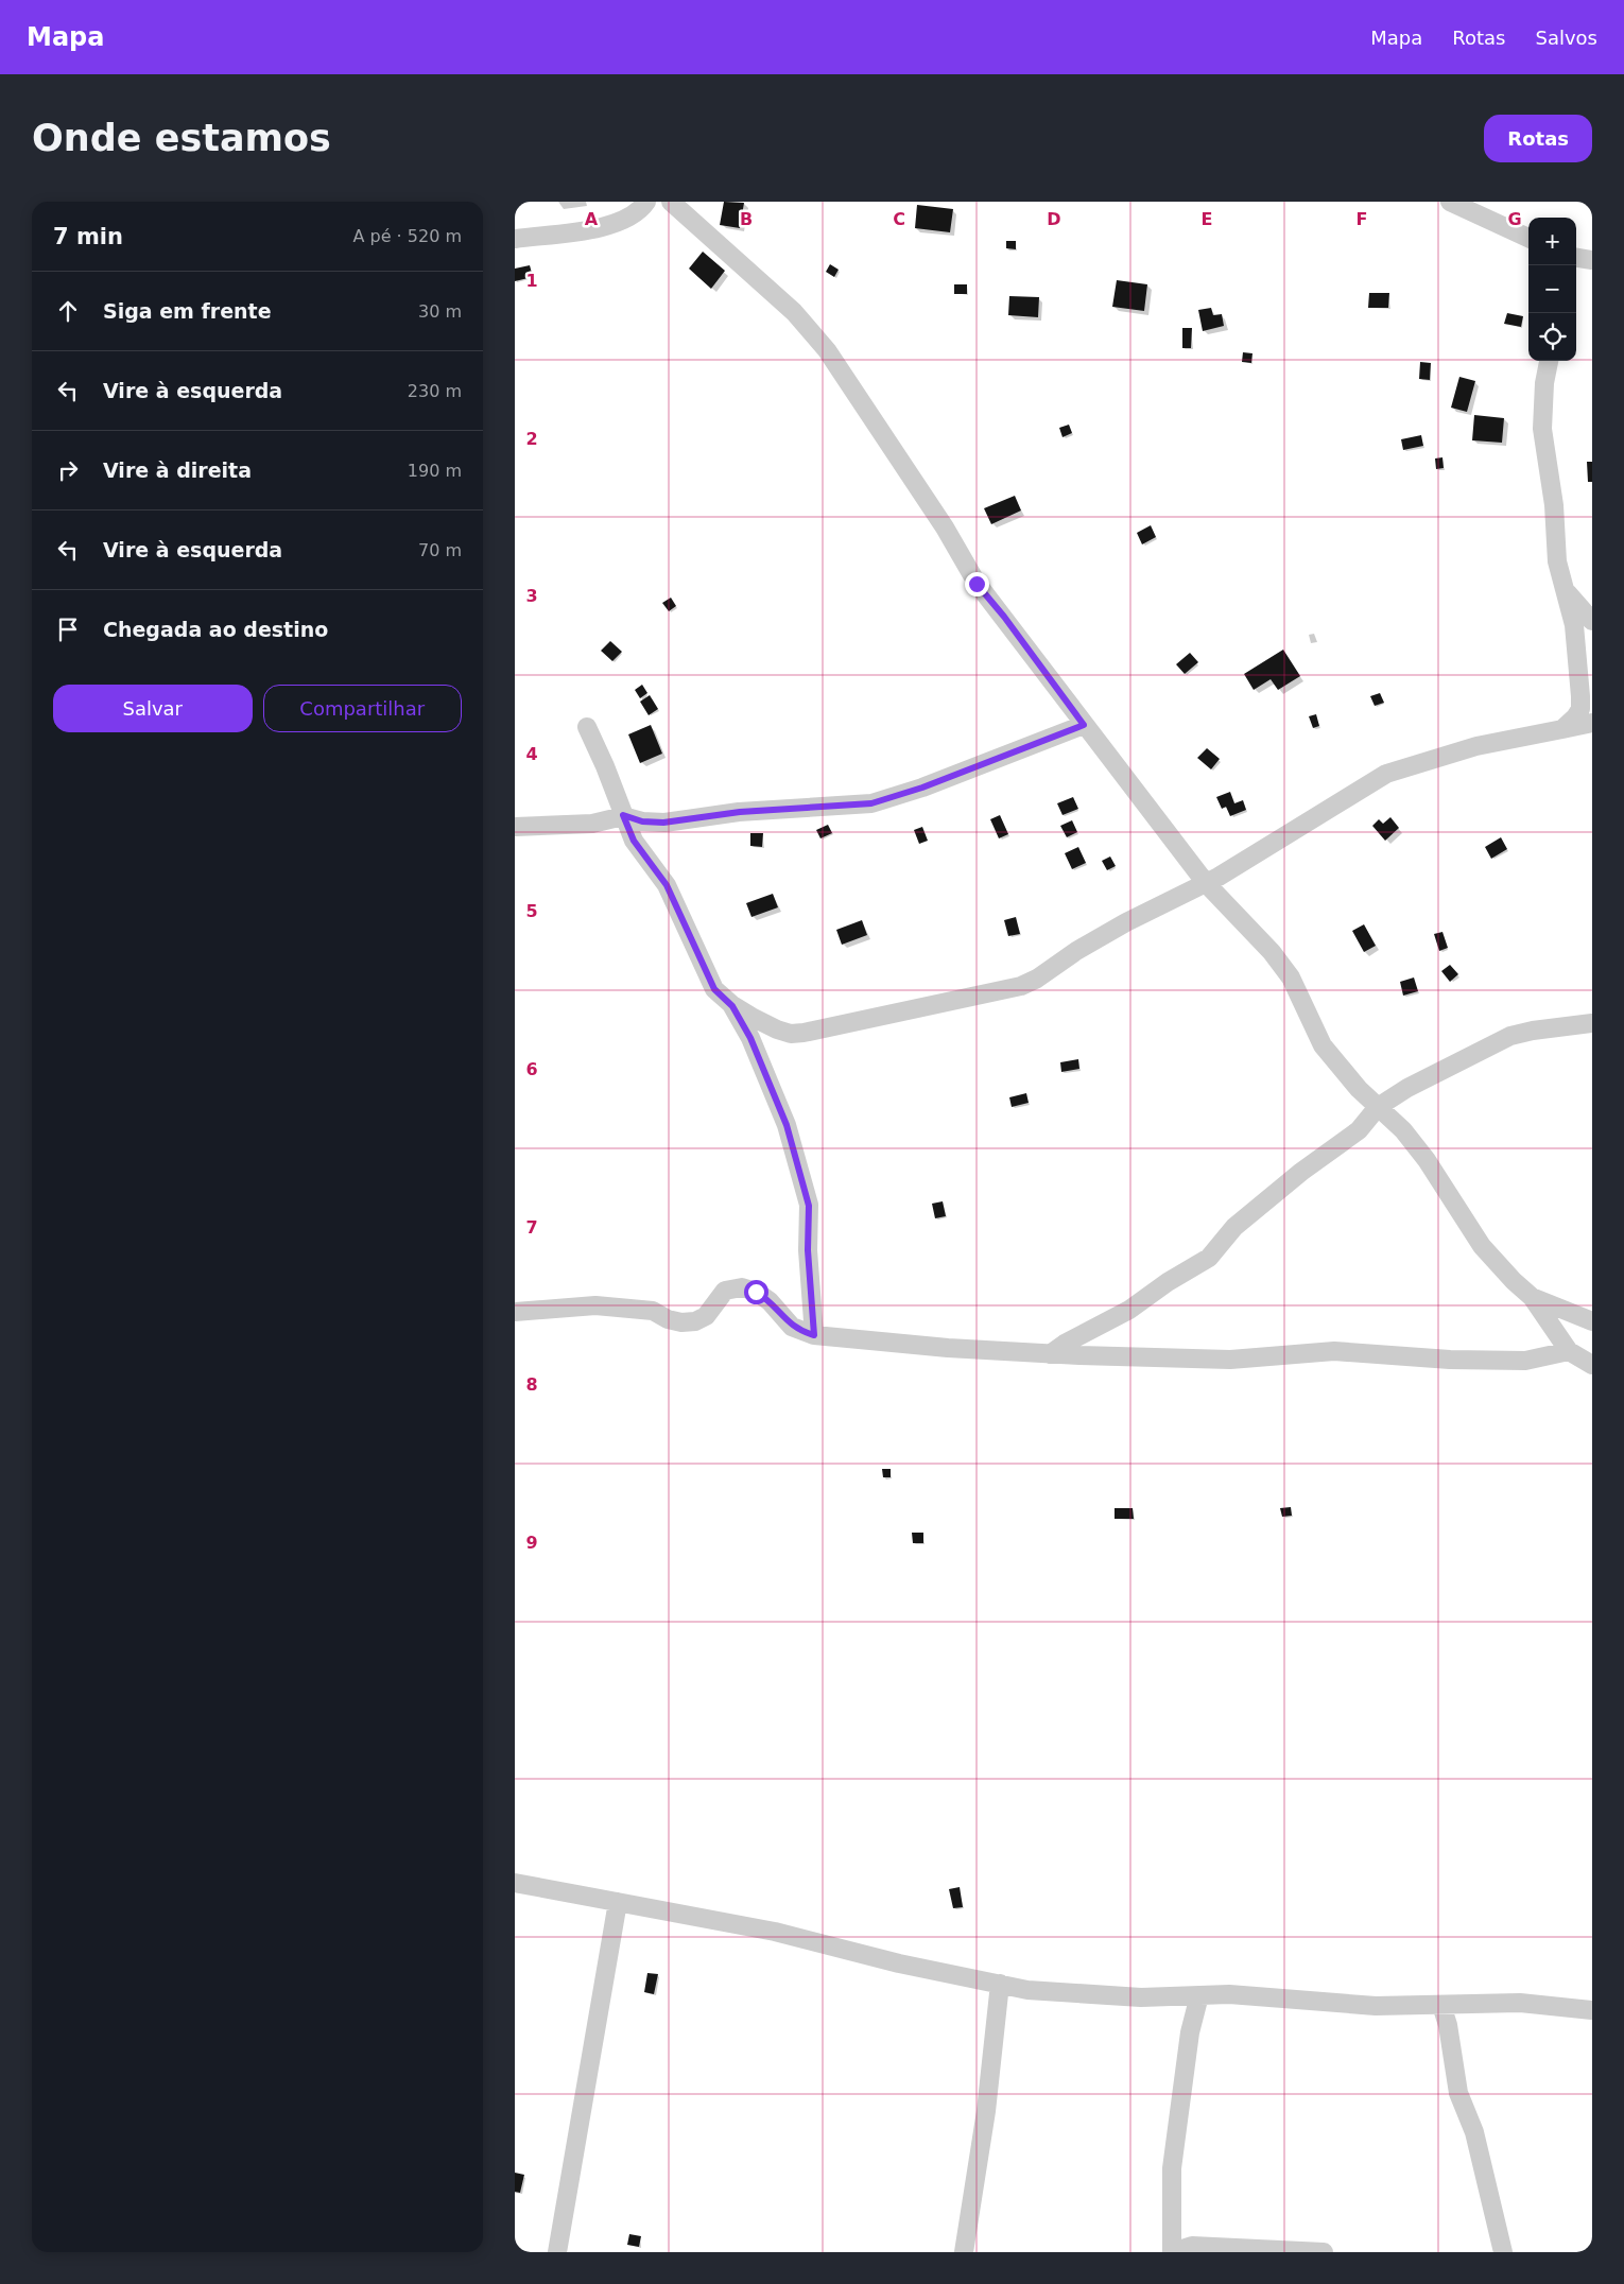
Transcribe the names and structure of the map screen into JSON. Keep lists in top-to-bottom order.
{
  "page": {
    "header": "Mapa",
    "nav": ["Mapa", "Rotas", "Salvos"],
    "buttons": [
      "Rotas",
      ["Salvar", "Compartilhar"]
    ],
    "title": "Onde estamos",
    "heading": ["7 min", "A pé · 520 m"],
    "map_buttons": ["+", "−"],
    "list": [
      ["Siga em frente", "30 m"],
      ["Vire à esquerda", "230 m"],
      ["Vire à direita", "190 m"],
      ["Vire à esquerda", "70 m"],
      "Chegada ao destino"
    ]
  },
  "grid": {
    "columns": [
      "A",
      "B",
      "C",
      "D",
      "E",
      "F",
      "G"
    ],
    "rows": [
      "1",
      "2",
      "3",
      "4",
      "5",
      "6",
      "7",
      "8",
      "9"
    ]
  }
}
